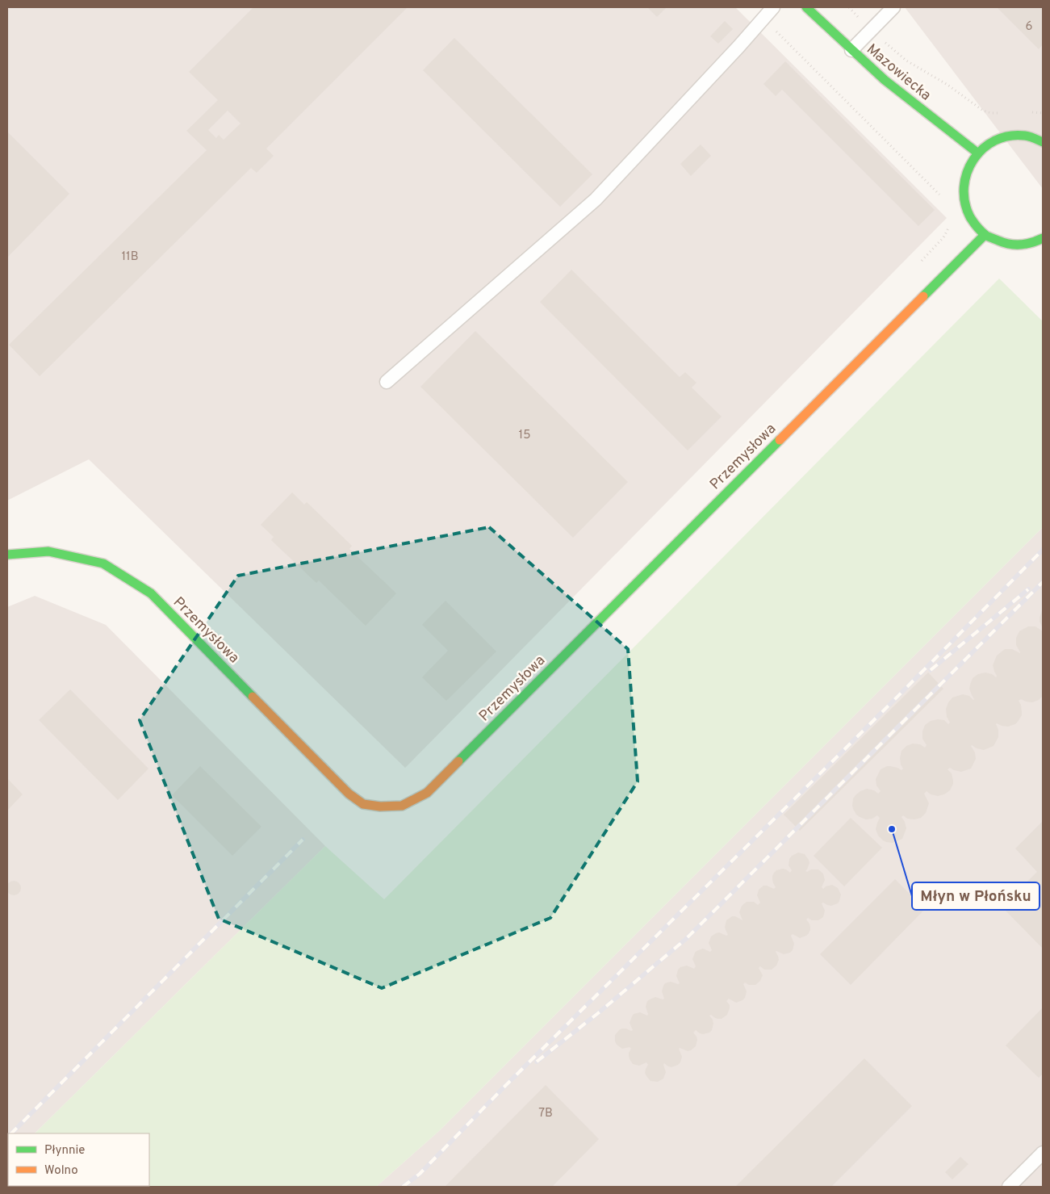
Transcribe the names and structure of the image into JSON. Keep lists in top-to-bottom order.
{
  "streets": {
    "street": ["Mazowiecka", "Przemysłowa"]
  },
  "places": ["Młyn w Płońsku"],
  "house_numbers": [
    "6",
    "11B",
    "15",
    "7B"
  ],
  "legend": ["Płynnie", "Wolno"]
}
